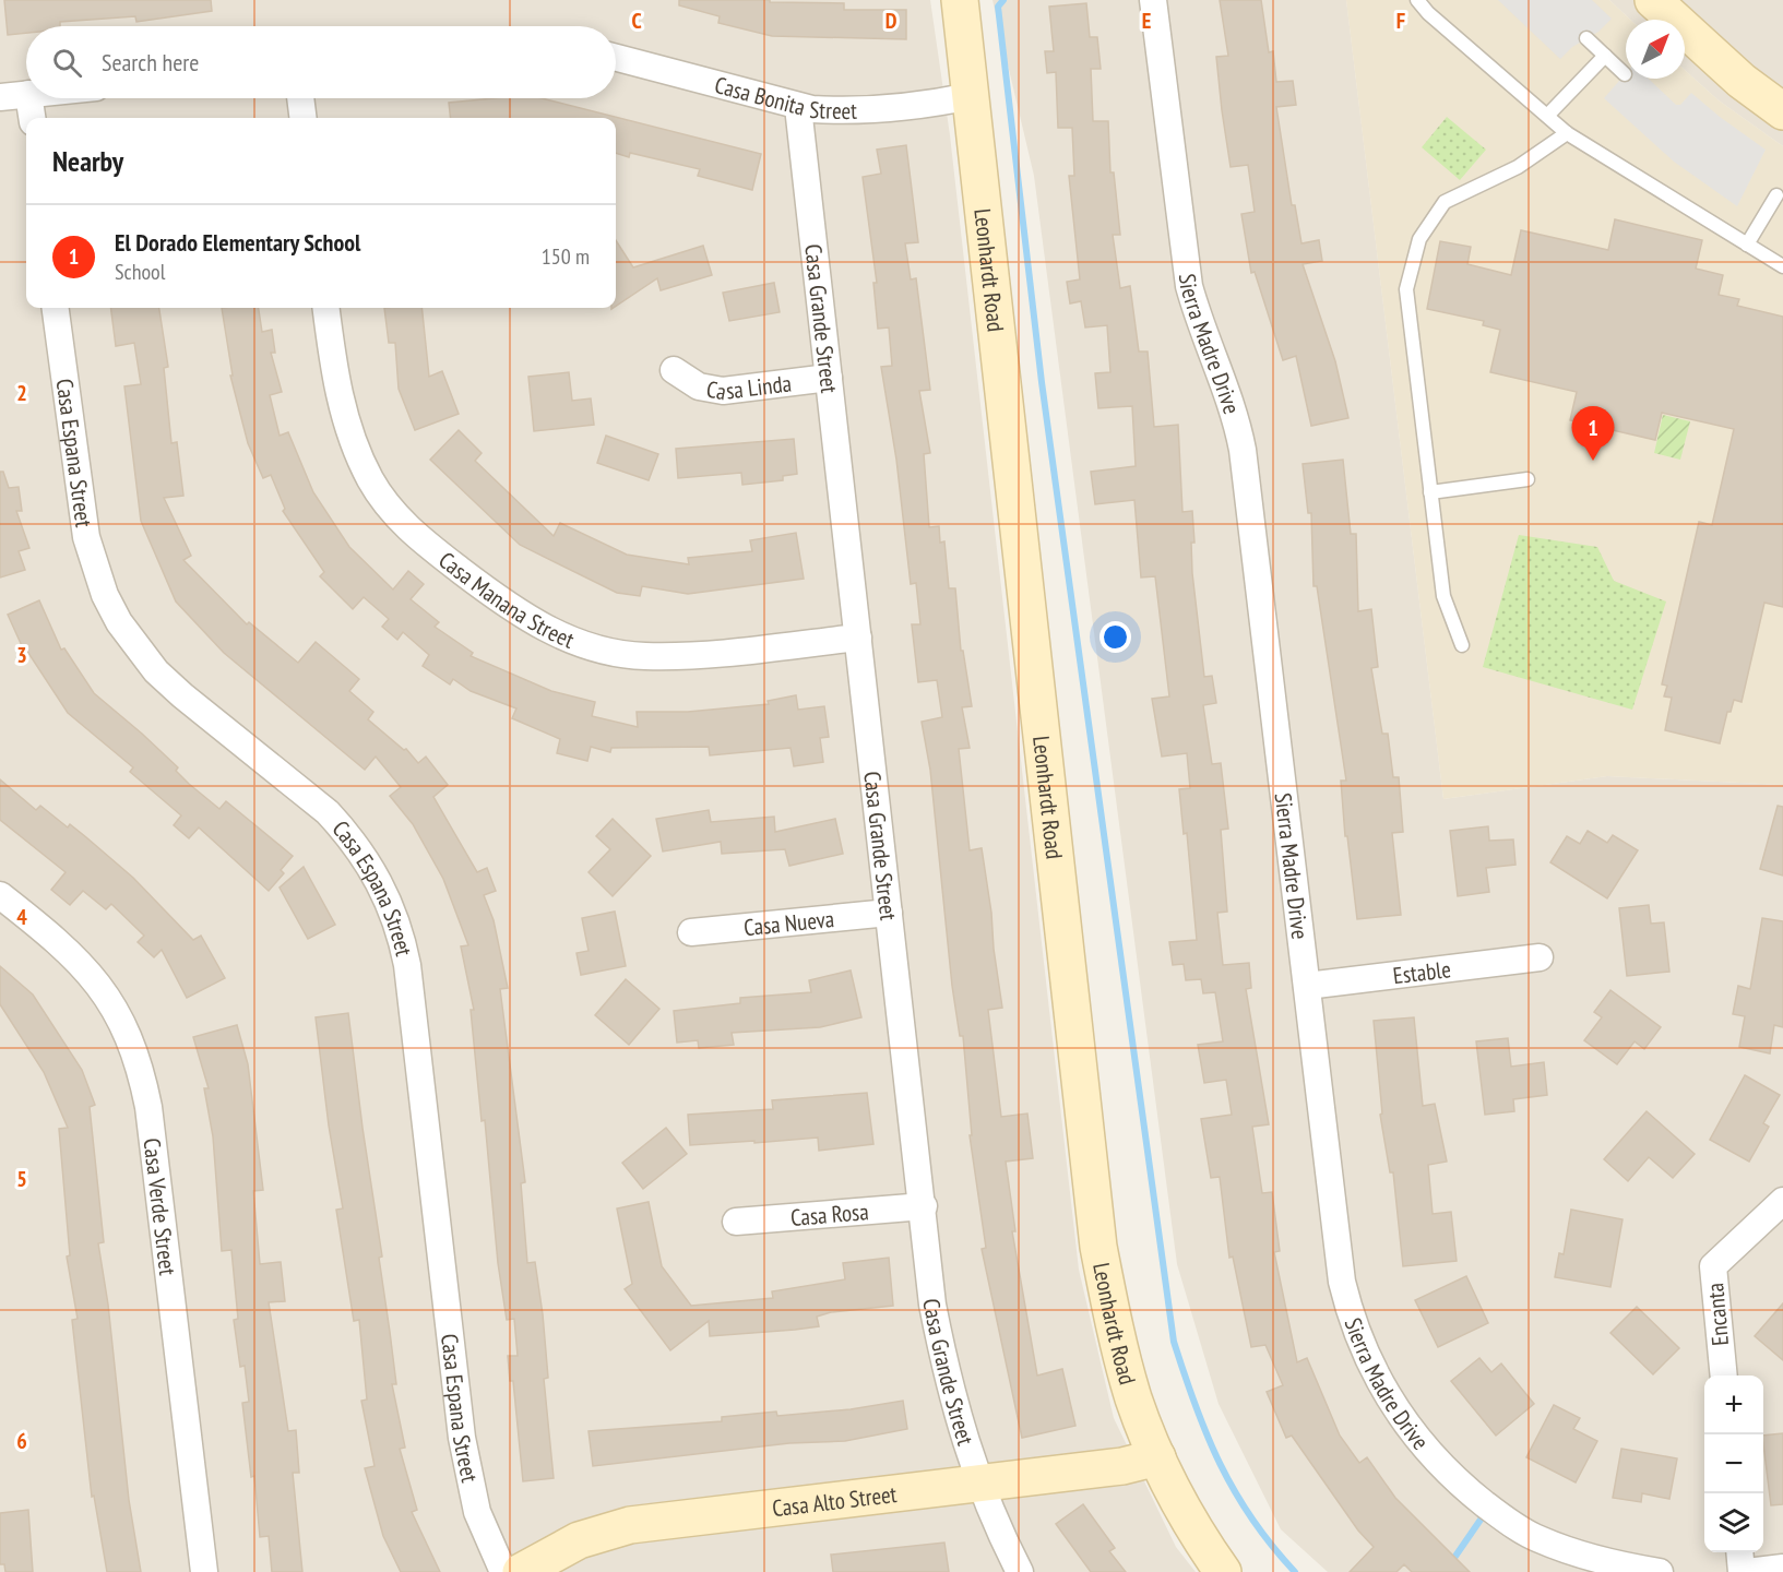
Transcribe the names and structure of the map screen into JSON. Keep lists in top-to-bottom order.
{
  "streets": {
    "street": [
      "Casa Bonita Street",
      "Leonhardt Road",
      "Casa Grande Street",
      "Sierra Madre Drive",
      "Casa Linda",
      "Casa Espana Street",
      "Casa Manana Street",
      "Casa Nueva",
      "Estable",
      "Casa Verde Street",
      "Casa Rosa",
      "Encanta",
      "Casa Alto Street"
    ]
  },
  "crossings": [
    ["Casa Bonita Street", "Leonhardt Road"],
    ["Casa Bonita Street", "Casa Grande Street"],
    ["Leonhardt Road", "Casa Alto Street"],
    ["Casa Grande Street", "Casa Linda"],
    ["Casa Grande Street", "Casa Manana Street"],
    ["Casa Grande Street", "Casa Nueva"],
    ["Casa Grande Street", "Casa Rosa"],
    ["Casa Grande Street", "Casa Alto Street"],
    ["Sierra Madre Drive", "Estable"]
  ],
  "north": "top right",
  "page": {
    "search": "Search here",
    "heading": "Nearby",
    "list": [
      {
        "mark": "1",
        "name": "El Dorado Elementary School",
        "note": "School",
        "value": "150 m"
      }
    ],
    "pins": "1",
    "map_buttons": ["+", "−"]
  },
  "grid": {
    "columns": [
      "C",
      "D",
      "E",
      "F"
    ],
    "rows": [
      "2",
      "3",
      "4",
      "5",
      "6"
    ]
  }
}
